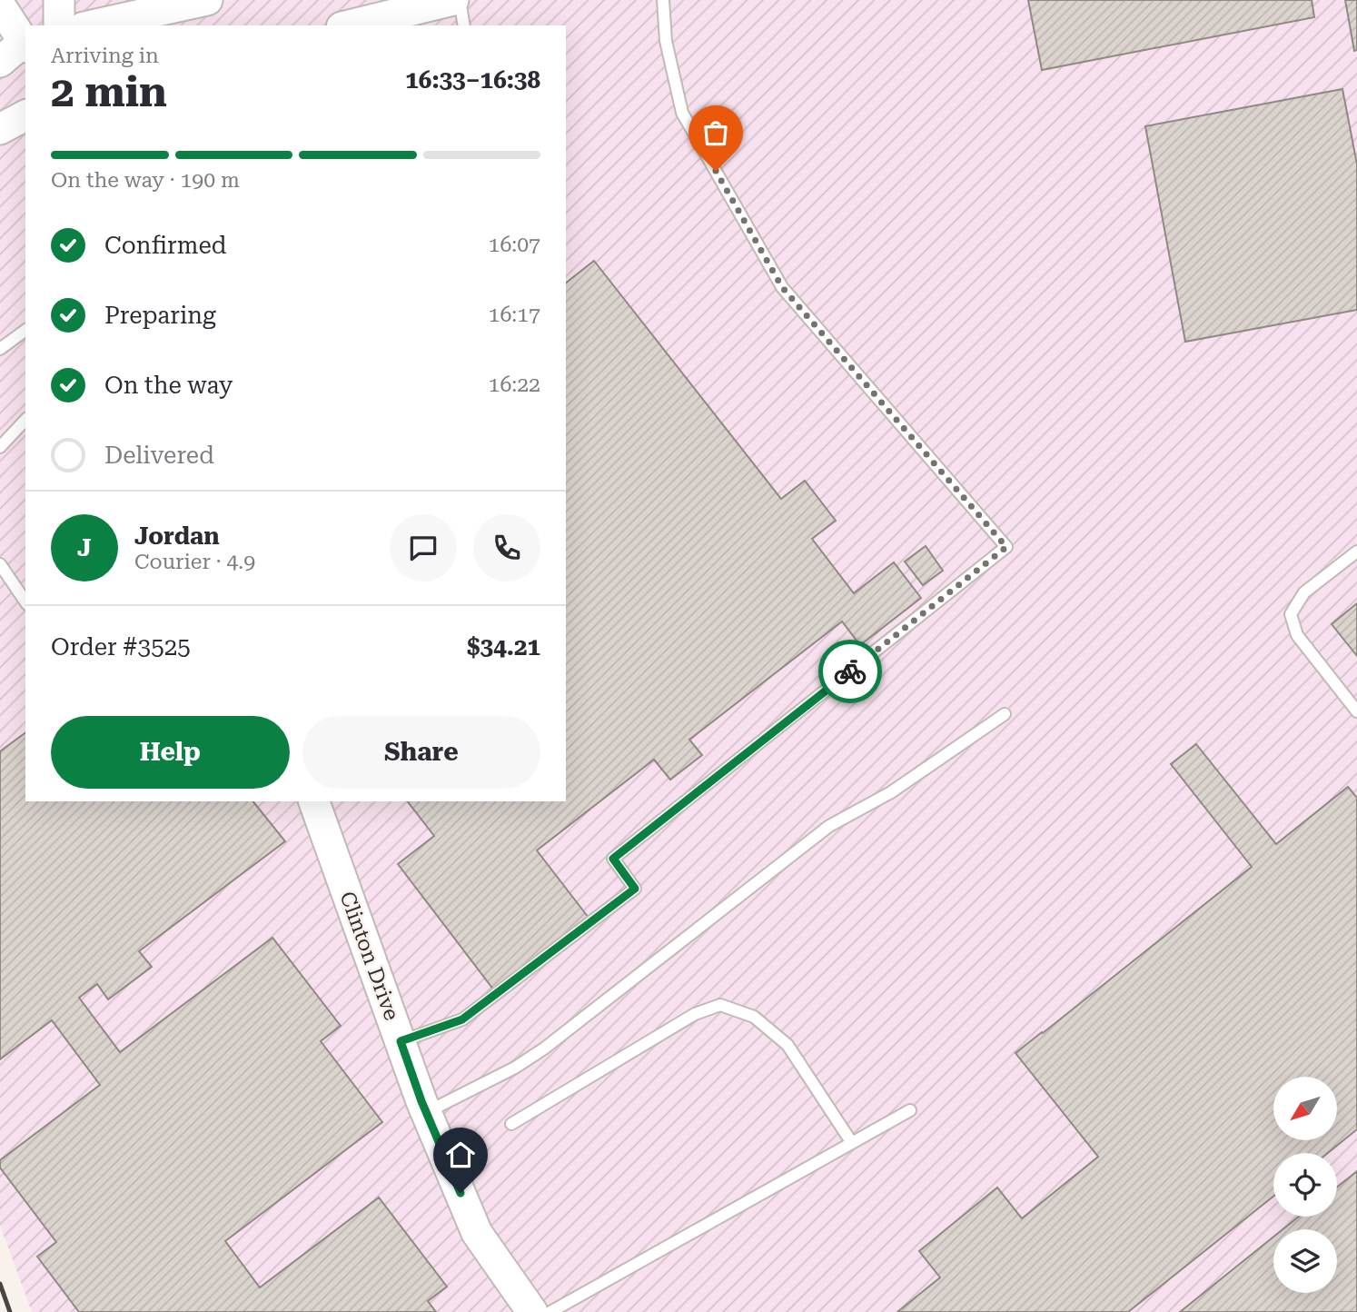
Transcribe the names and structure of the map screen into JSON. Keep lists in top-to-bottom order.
{
  "streets": {
    "main road": ["Clinton Drive"]
  },
  "north": "bottom left",
  "page": {
    "heading": ["2 min", "Arriving in", "16:33–16:38"],
    "panel": [
      "Jordan",
      "Courier · 4.9",
      "Order #3525",
      "$34.21"
    ],
    "bar": "On the way · 190 m",
    "list": [
      ["Confirmed", "16:07"],
      ["Preparing", "16:17"],
      ["On the way", "16:22"],
      "Delivered"
    ],
    "round": "J",
    "buttons": ["Help", "Share"]
  }
}
